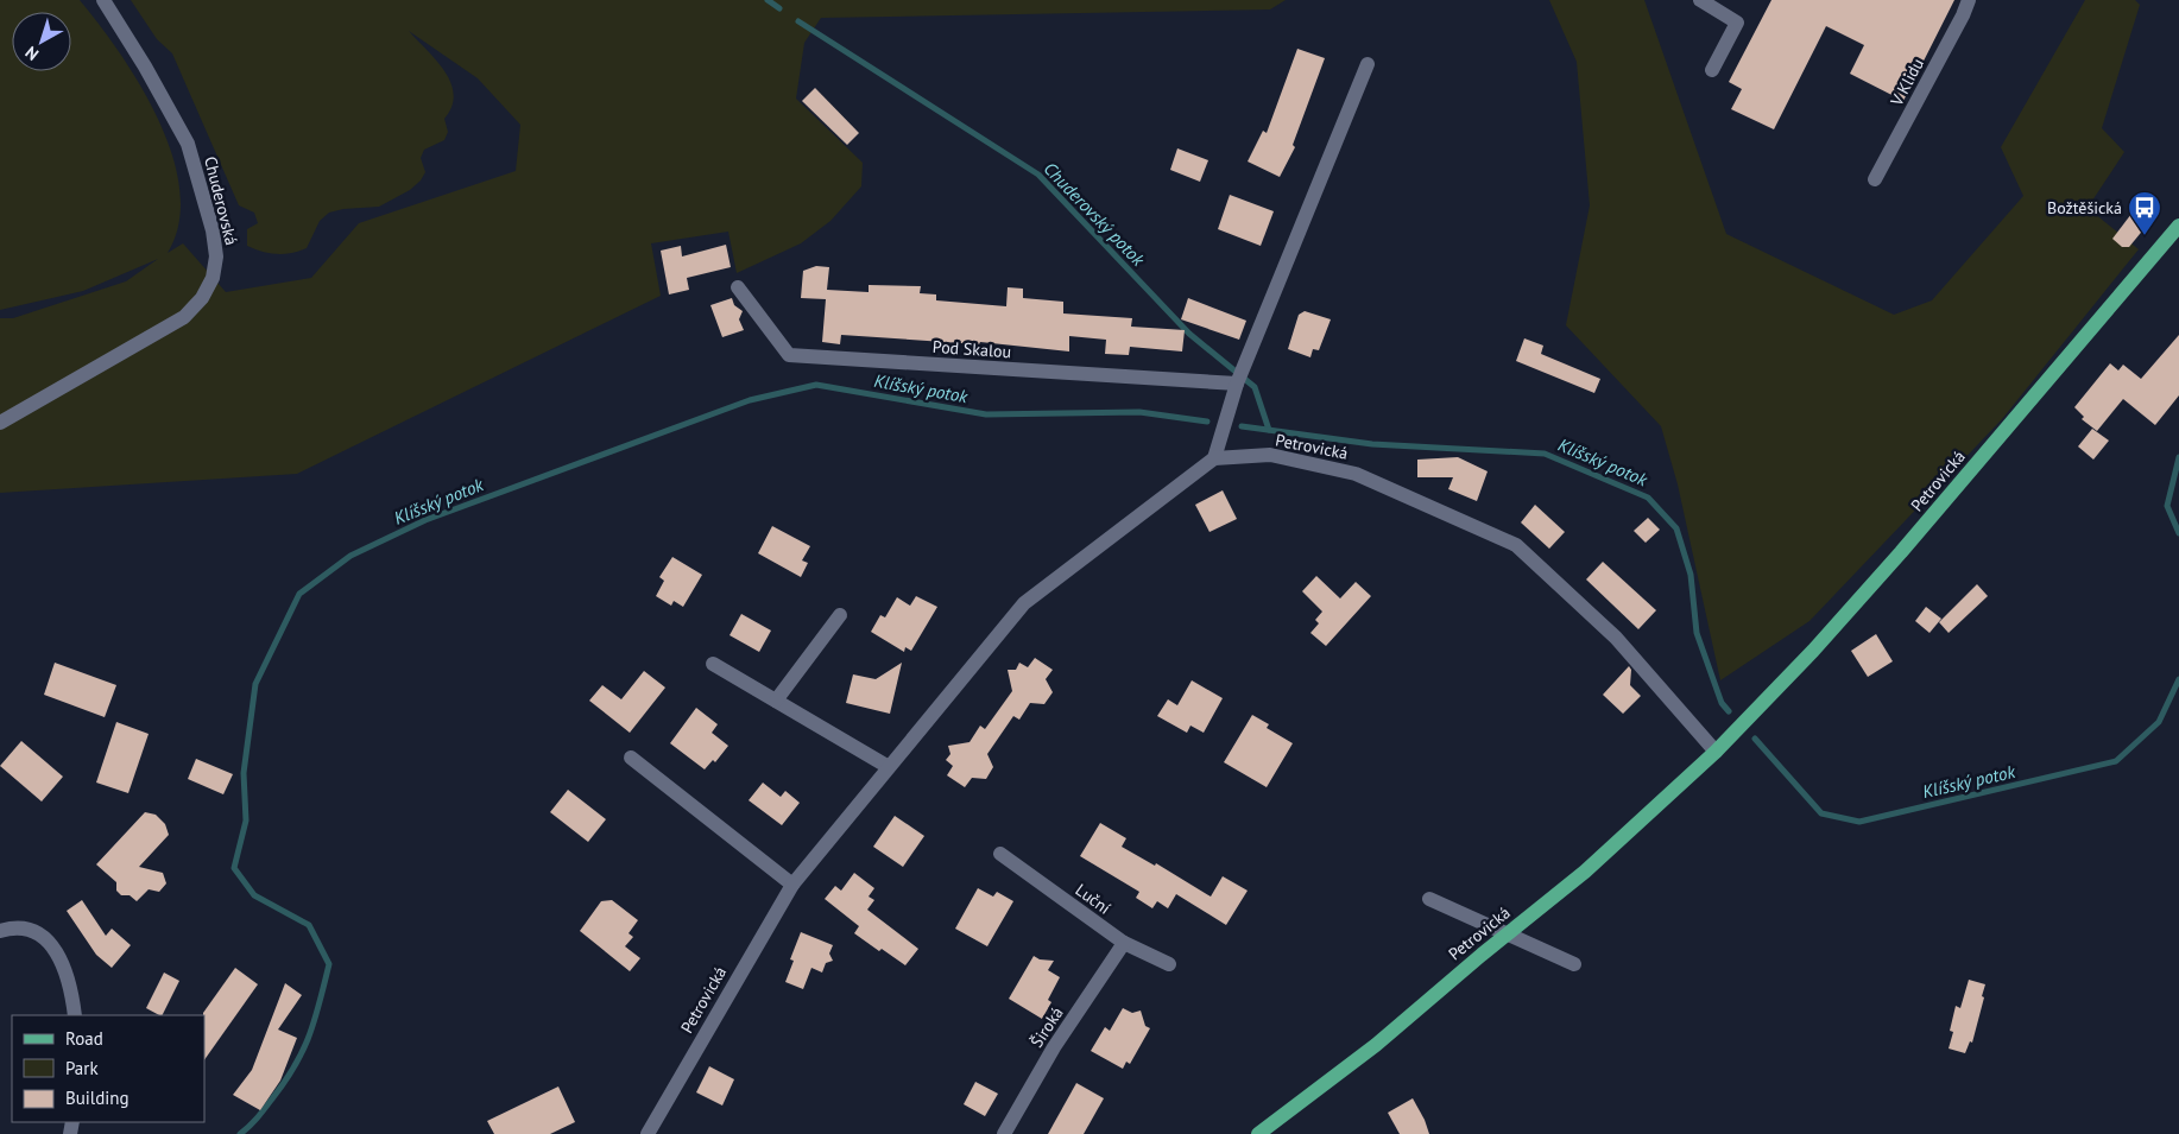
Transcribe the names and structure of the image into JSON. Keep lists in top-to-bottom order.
{
  "streets": {
    "main road": ["Petrovická"],
    "street": [
      "V Klidu",
      "Chuderovská",
      "Pod Skalou",
      "Luční",
      "Široká"
    ]
  },
  "crossings": [
    ["Luční", "Široká"]
  ],
  "water": ["Chuderovský potok", "Klíšský potok"],
  "places": {
    "bus stop": ["Božtěšická"]
  },
  "legend": ["Road", "Park", "Building"],
  "north": "bottom left"
}
